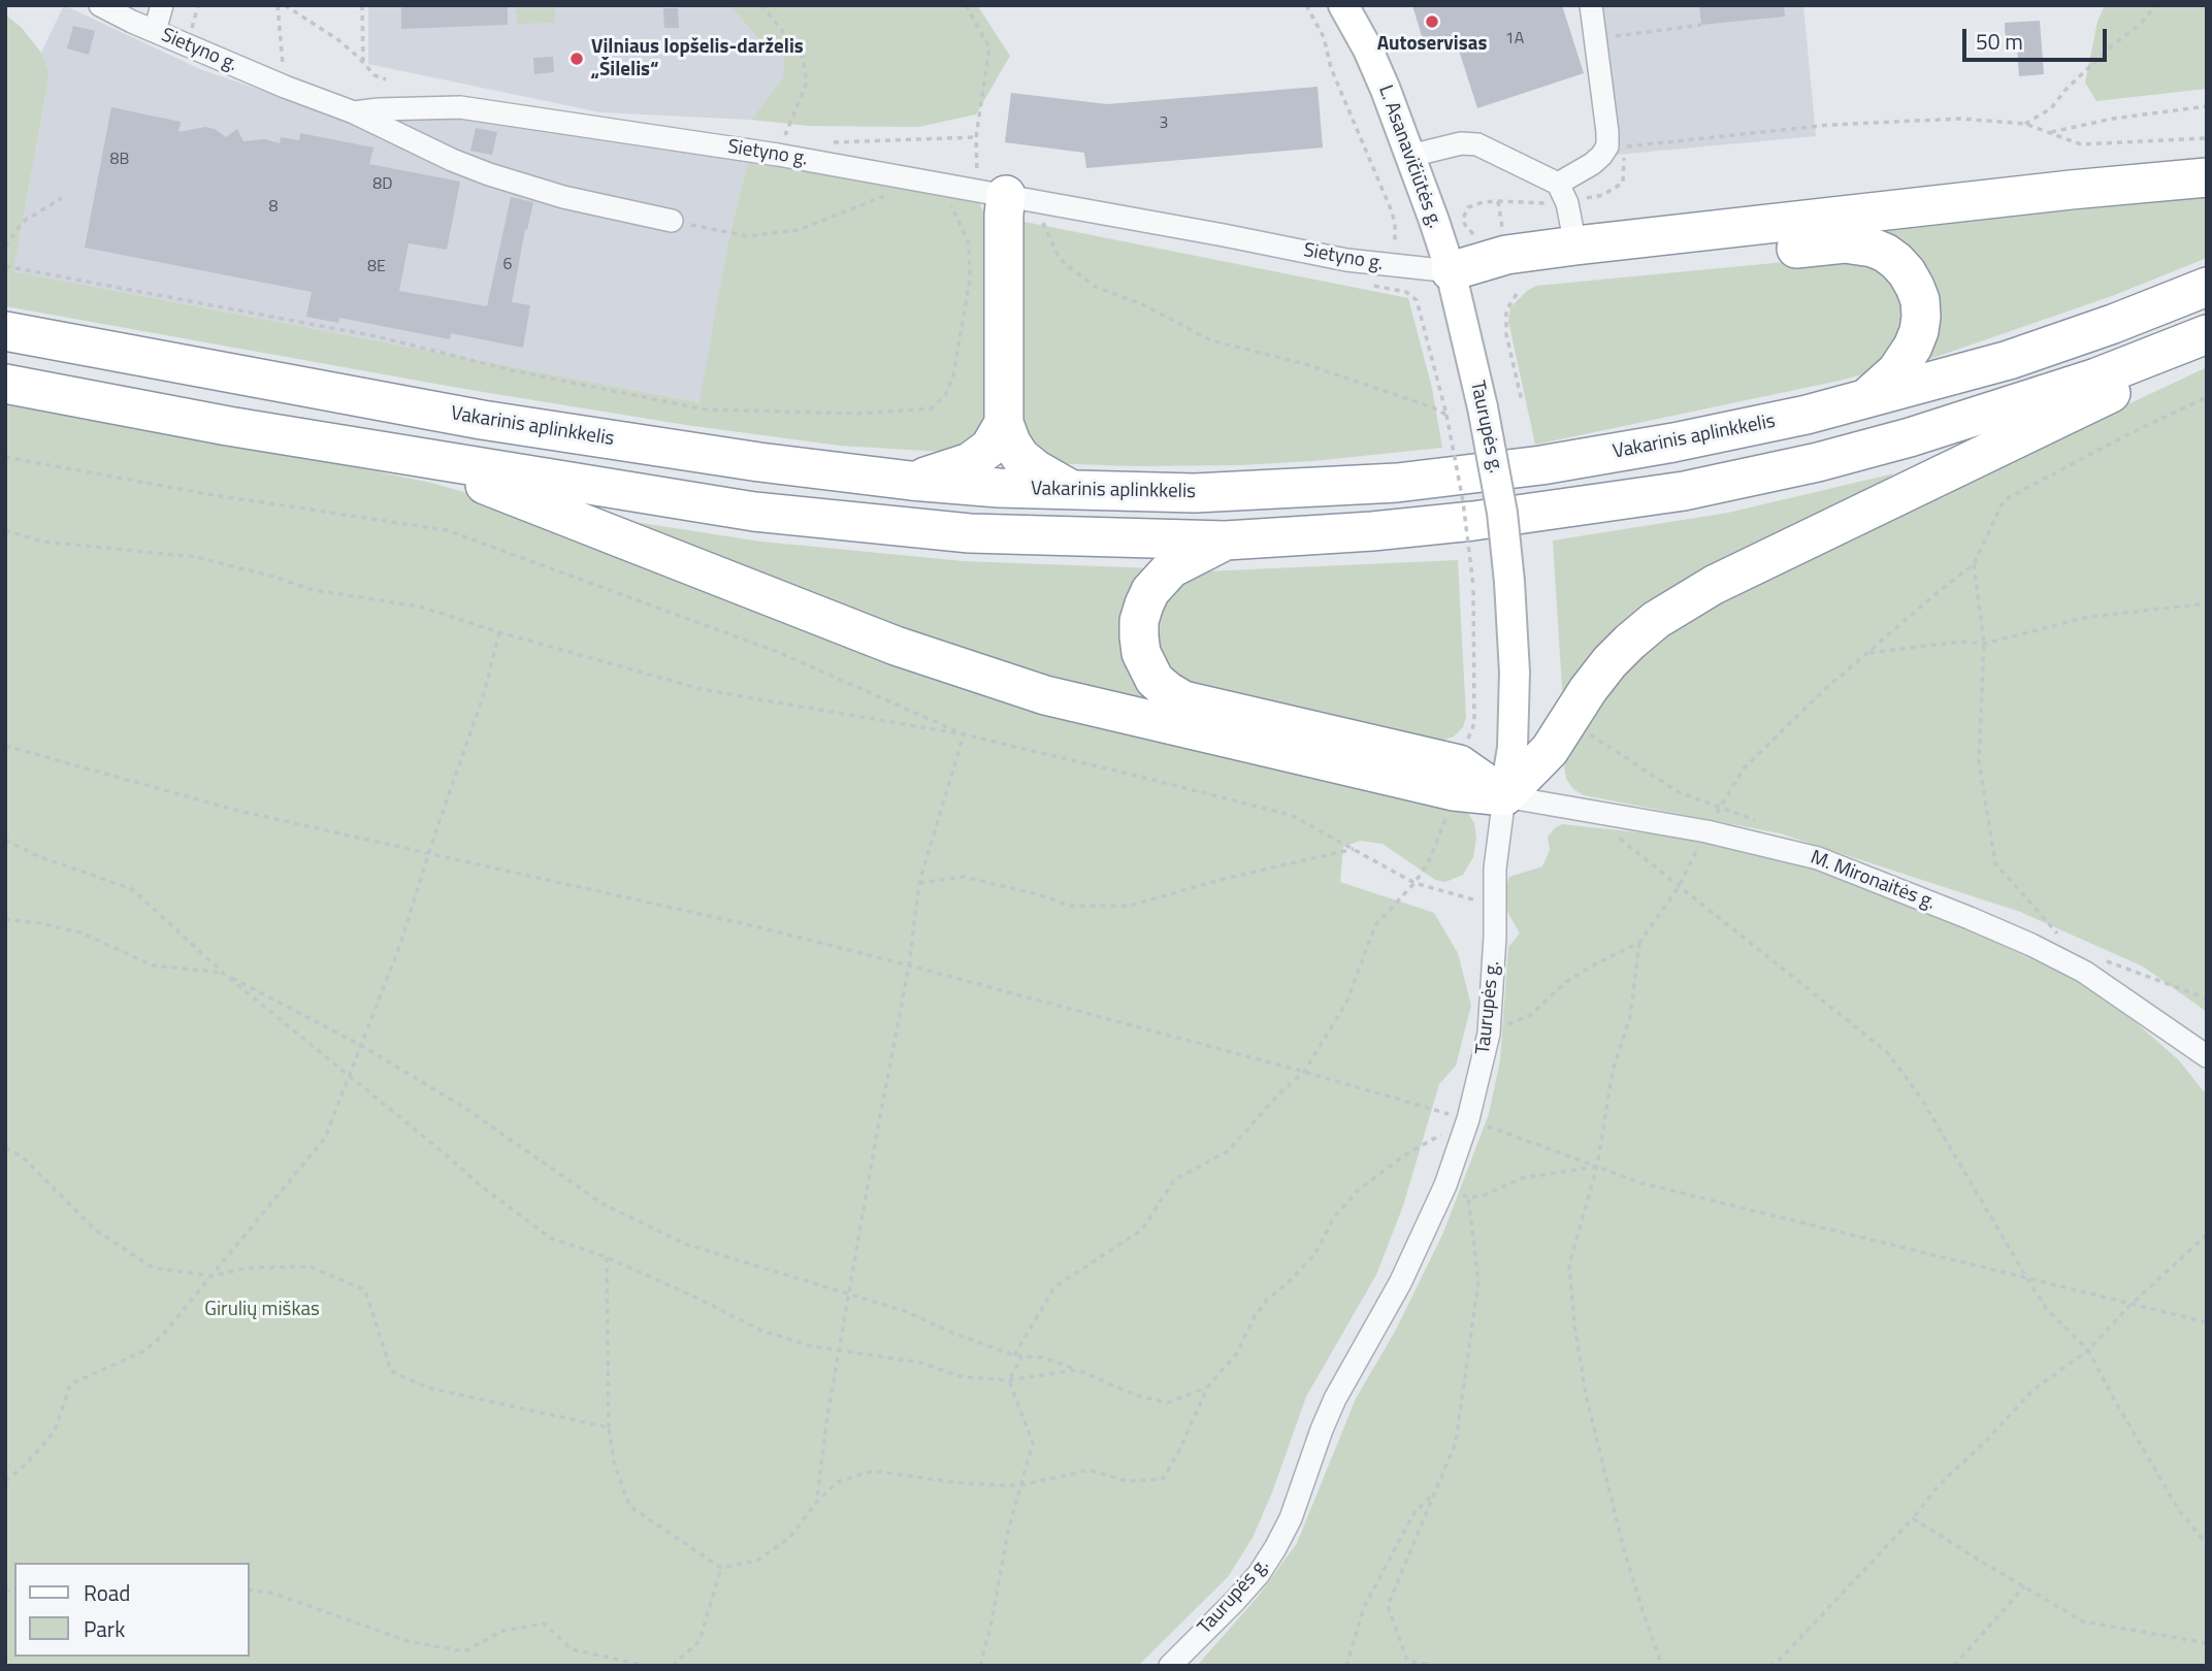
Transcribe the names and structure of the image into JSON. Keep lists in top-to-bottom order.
{
  "streets": {
    "highway": ["Vakarinis aplinkkelis"],
    "main road": ["L. Asanavičiūtės g.", "Taurupės g."],
    "street": ["Sietyno g.", "M. Mironaitės g."]
  },
  "crossings": [
    ["Sietyno g.", "L. Asanavičiūtės g."],
    ["Sietyno g.", "Taurupės g."],
    ["L. Asanavičiūtės g.", "Taurupės g."],
    ["Taurupės g.", "M. Mironaitės g."]
  ],
  "parks": ["Girulių miškas"],
  "places": ["Autoservisas", "Vilniaus lopšelis-darželis „Šilelis“"],
  "house_numbers": [
    "1A",
    "3",
    "8B",
    "8D",
    "8",
    "6",
    "8E"
  ],
  "legend": ["Road", "Park"],
  "scale_bar": "50 m"
}
